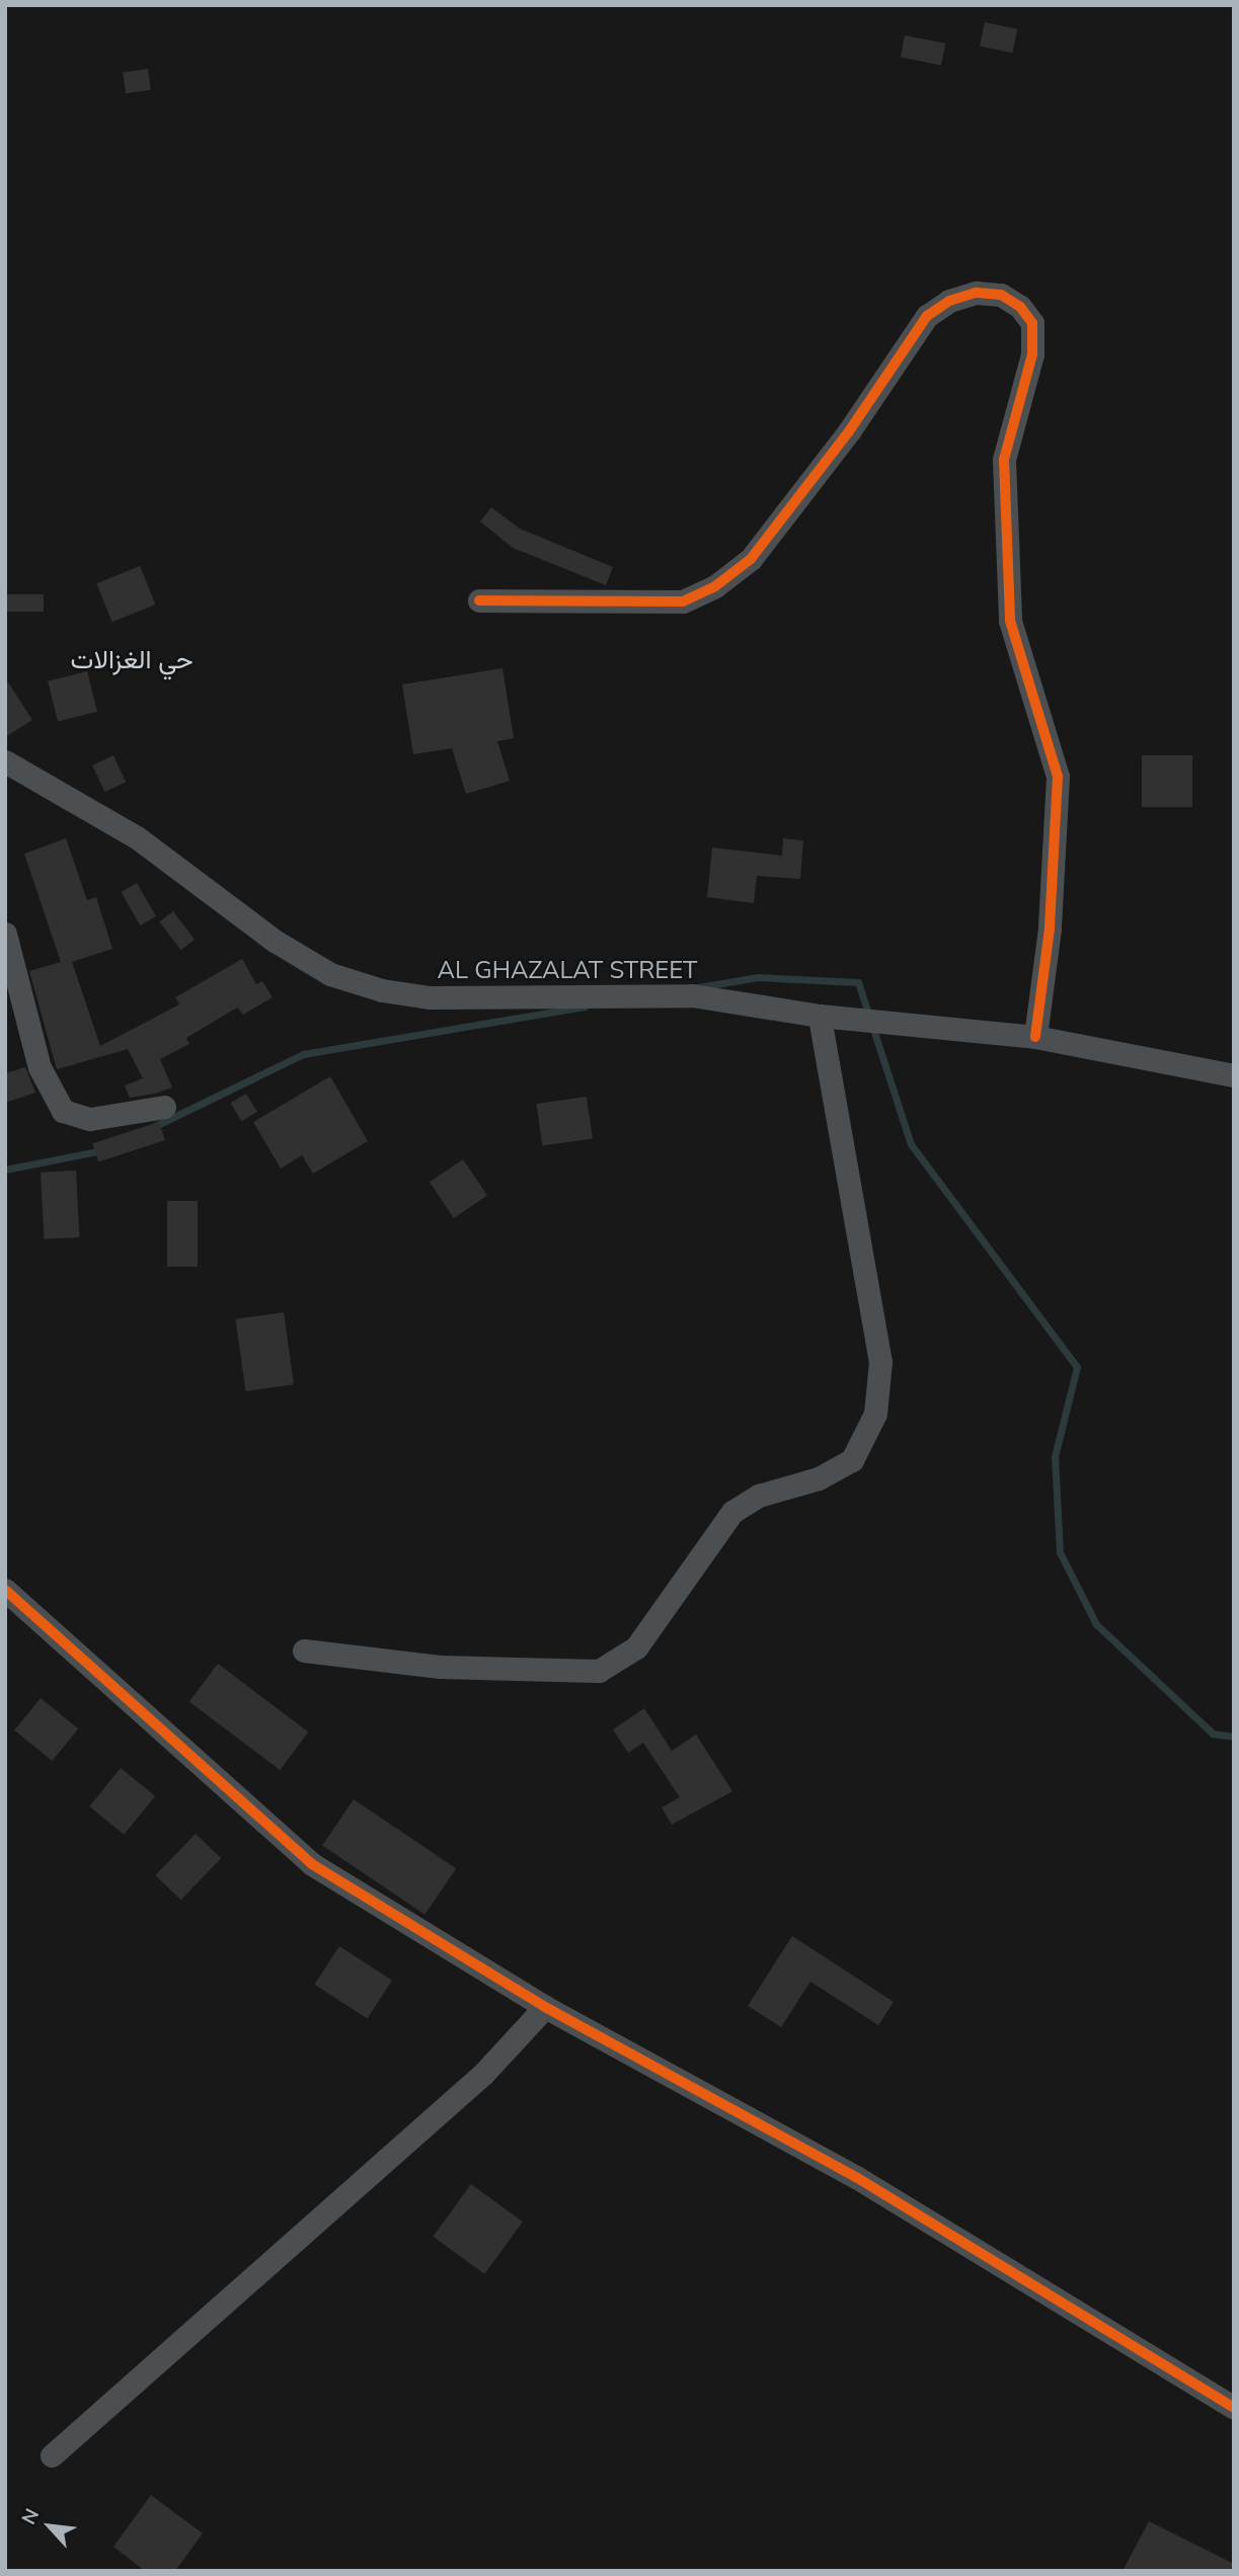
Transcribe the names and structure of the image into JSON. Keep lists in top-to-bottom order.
{
  "streets": {
    "street": ["AL GHAZALAT STREET"]
  },
  "districts": ["حي الغزالات"],
  "north": "top left"
}
